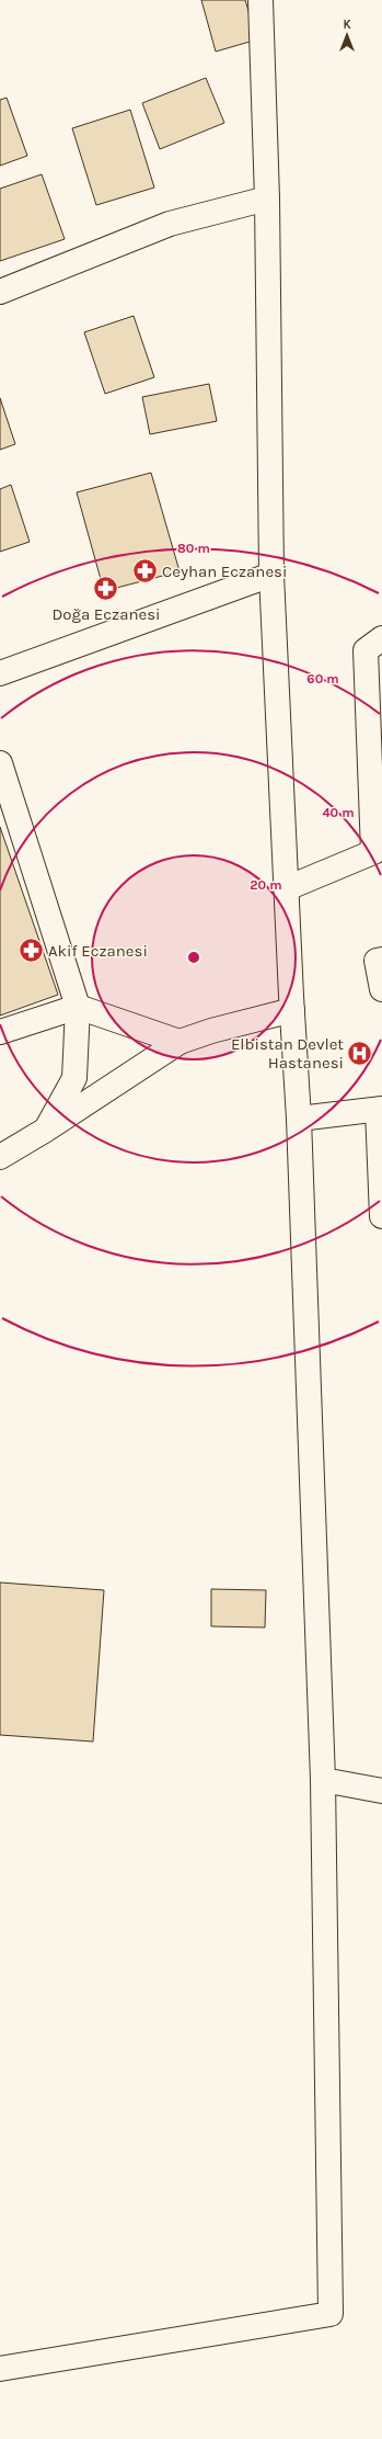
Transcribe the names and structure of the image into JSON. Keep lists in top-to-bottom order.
{
  "places": {
    "pharmacy": ["Ceyhan Eczanesi", "Doğa Eczanesi", "Akif Eczanesi"],
    "hospital": ["Elbistan Devlet Hastanesi"]
  },
  "north": "top",
  "rings": [
    "80 m",
    "60 m",
    "40 m",
    "20 m"
  ]
}
